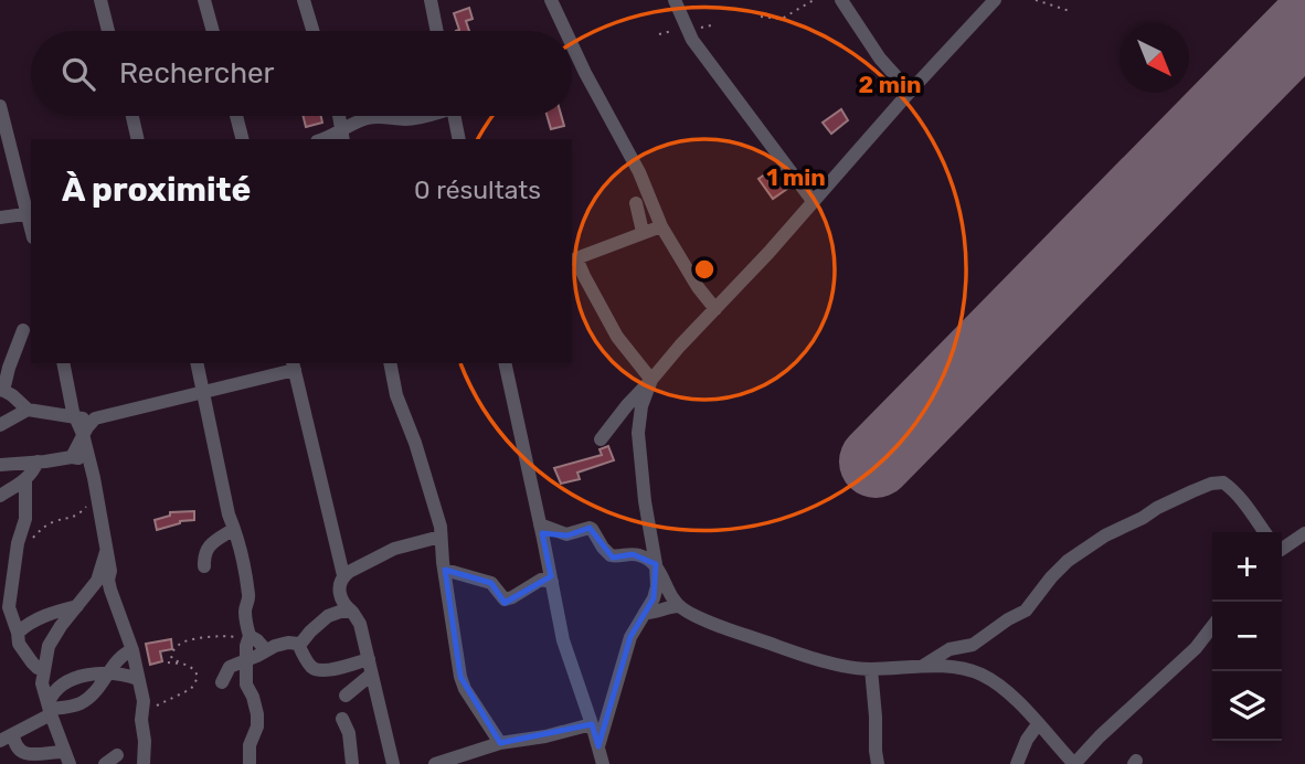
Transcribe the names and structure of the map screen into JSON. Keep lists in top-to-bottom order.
{
  "north": "bottom right",
  "page": {
    "search": "Rechercher",
    "heading": ["À proximité", "0 résultats"],
    "map_buttons": ["+", "−"]
  },
  "rings": ["2 min", "1 min"]
}
